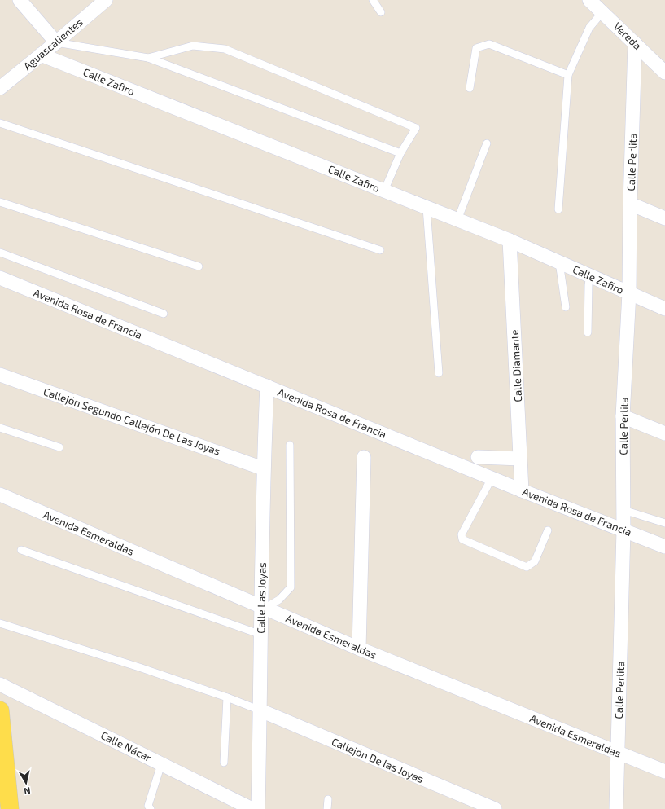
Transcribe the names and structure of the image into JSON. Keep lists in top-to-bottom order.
{
  "streets": {
    "street": [
      "Vereda",
      "Aguascalientes",
      "Calle Zafiro",
      "Calle Perlita",
      "Avenida Rosa de Francia",
      "Calle Diamante",
      "Callejón Segundo Callejón De Las Joyas",
      "Avenida Esmeraldas",
      "Calle Las Joyas",
      "Calle Nácar",
      "Callejón De las Joyas"
    ]
  },
  "crossings": [
    ["Vereda", "Calle Perlita"],
    ["Aguascalientes", "Calle Zafiro"],
    ["Calle Zafiro", "Calle Perlita"],
    ["Calle Zafiro", "Calle Diamante"],
    ["Calle Perlita", "Avenida Rosa de Francia"],
    ["Calle Perlita", "Avenida Esmeraldas"],
    ["Avenida Rosa de Francia", "Calle Diamante"],
    ["Avenida Rosa de Francia", "Calle Las Joyas"],
    ["Callejón Segundo Callejón De Las Joyas", "Calle Las Joyas"],
    ["Avenida Esmeraldas", "Calle Las Joyas"],
    ["Calle Las Joyas", "Callejón De las Joyas"]
  ],
  "north": "bottom"
}
